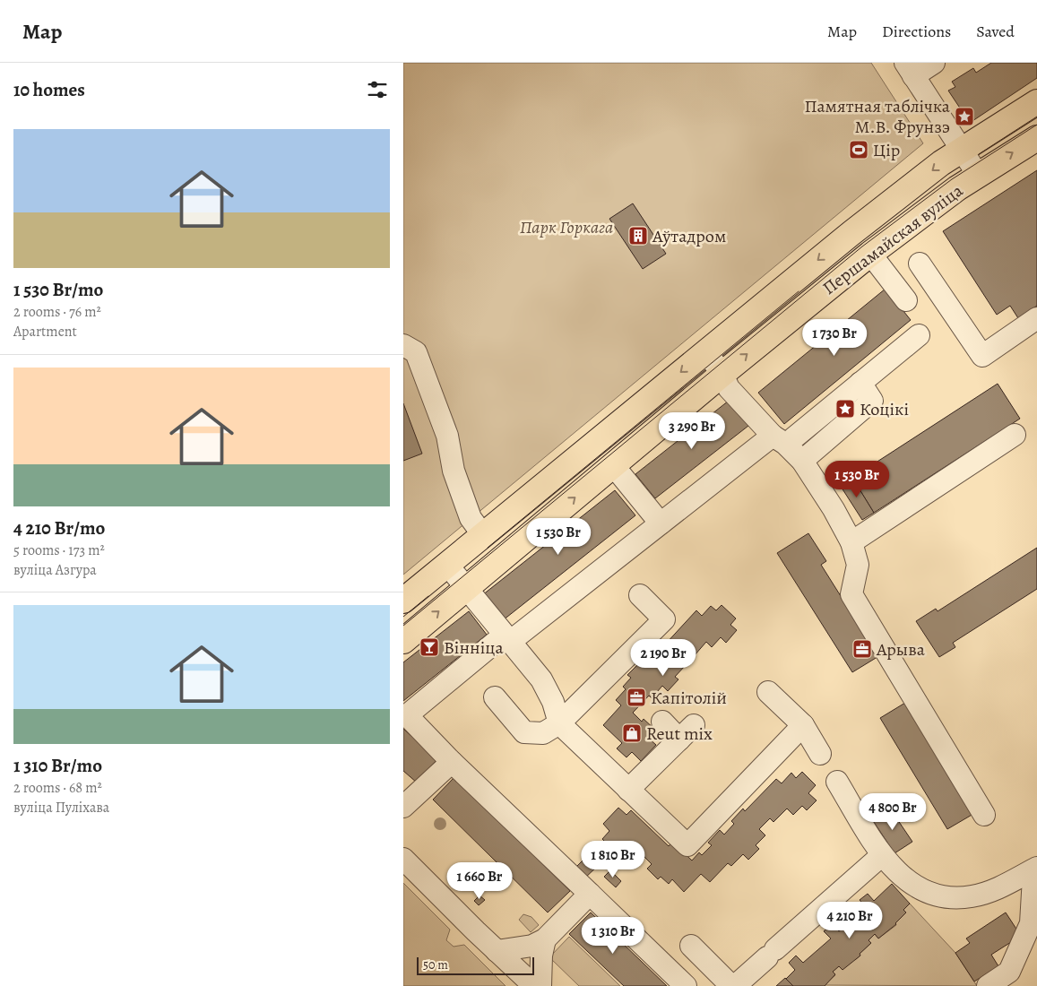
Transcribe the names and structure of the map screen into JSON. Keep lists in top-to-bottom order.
{
  "streets": {
    "main road": ["Першамайская вуліца"]
  },
  "parks": ["Парк Горкага"],
  "places": {
    "place": ["Памятная таблічка М.В. Фрунзэ", "Коцікі"],
    "sports": ["Цір"],
    "building": ["Аўтадром"],
    "bar": ["Вінніца"],
    "office": ["Арыва", "Капітолій"],
    "shop": ["Reut mix"]
  },
  "scale_bar": "50 m",
  "page": {
    "header": "Map",
    "nav": ["Map", "Directions", "Saved"],
    "heading": "10 homes",
    "list": [
      {
        "name": "1 530 Br/mo",
        "note": "2 rooms · 76 m² · Apartment"
      },
      {
        "name": "4 210 Br/mo",
        "note": "5 rooms · 173 m² · вуліца Азгура"
      },
      {
        "name": "1 310 Br/mo",
        "note": "2 rooms · 68 m² · вуліца Пуліхава"
      }
    ],
    "price": [
      "1 730 Br",
      "3 290 Br",
      "1 530 Br",
      "1 530 Br",
      "2 190 Br",
      "4 800 Br",
      "1 810 Br",
      "1 660 Br",
      "4 210 Br",
      "1 310 Br"
    ],
    "scale": "50 m"
  }
}
